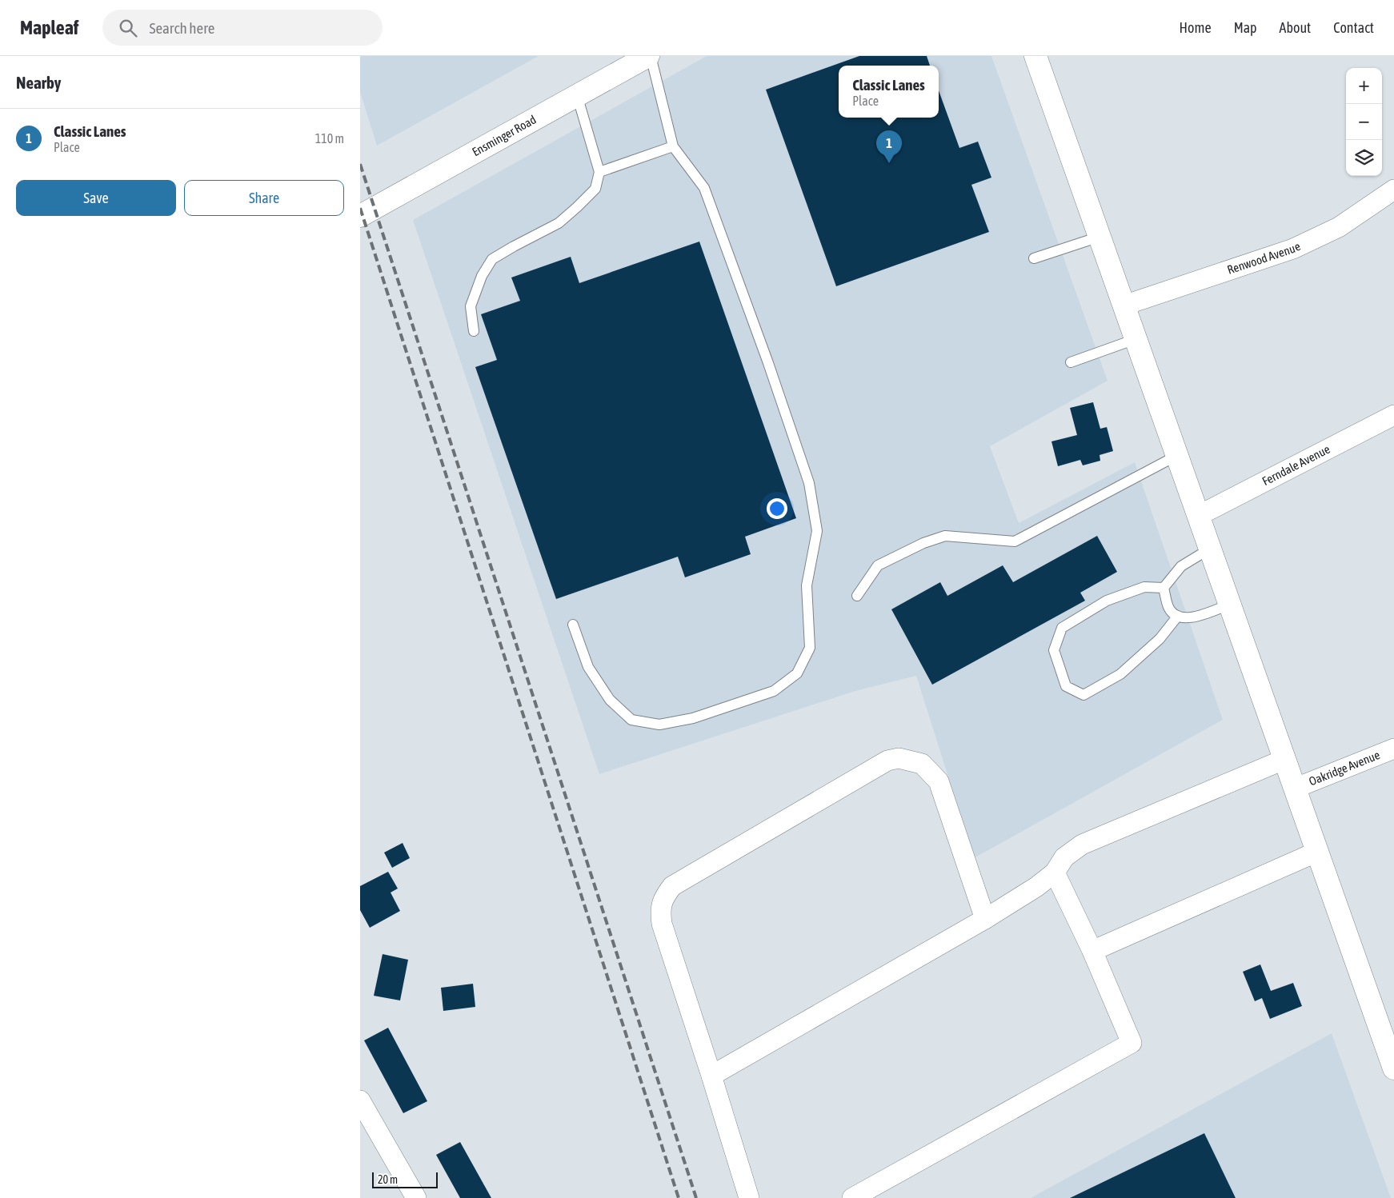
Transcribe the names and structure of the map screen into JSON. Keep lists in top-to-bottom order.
{
  "streets": {
    "main road": ["Ensminger Road"],
    "street": ["Renwood Avenue", "Ferndale Avenue", "Oakridge Avenue"]
  },
  "scale_bar": "20 m",
  "page": {
    "header": "Mapleaf",
    "search": "Search here",
    "nav": [
      "Home",
      "Map",
      "About",
      "Contact"
    ],
    "heading": "Nearby",
    "popup": ["Classic Lanes", "Place"],
    "map_buttons": ["+", "−"],
    "list": [
      {
        "mark": "1",
        "name": "Classic Lanes",
        "note": "Place",
        "value": "110 m"
      }
    ],
    "pins": "1",
    "buttons": ["Save", "Share"],
    "scale": "20 m"
  }
}
